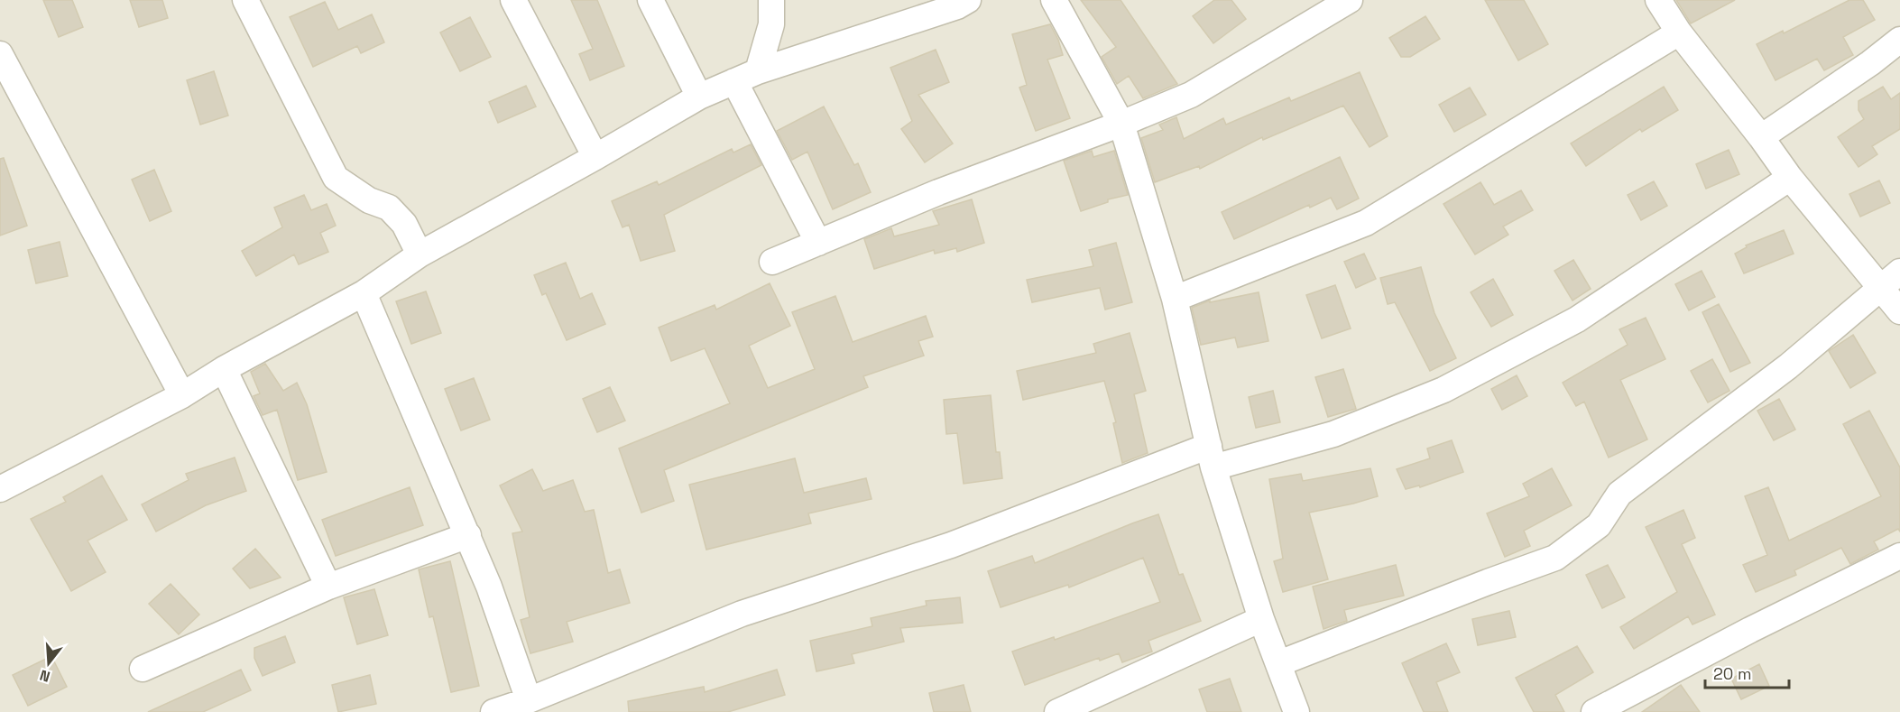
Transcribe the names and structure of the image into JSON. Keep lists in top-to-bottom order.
{
  "scale_bar": "20 m",
  "north": "bottom"
}
